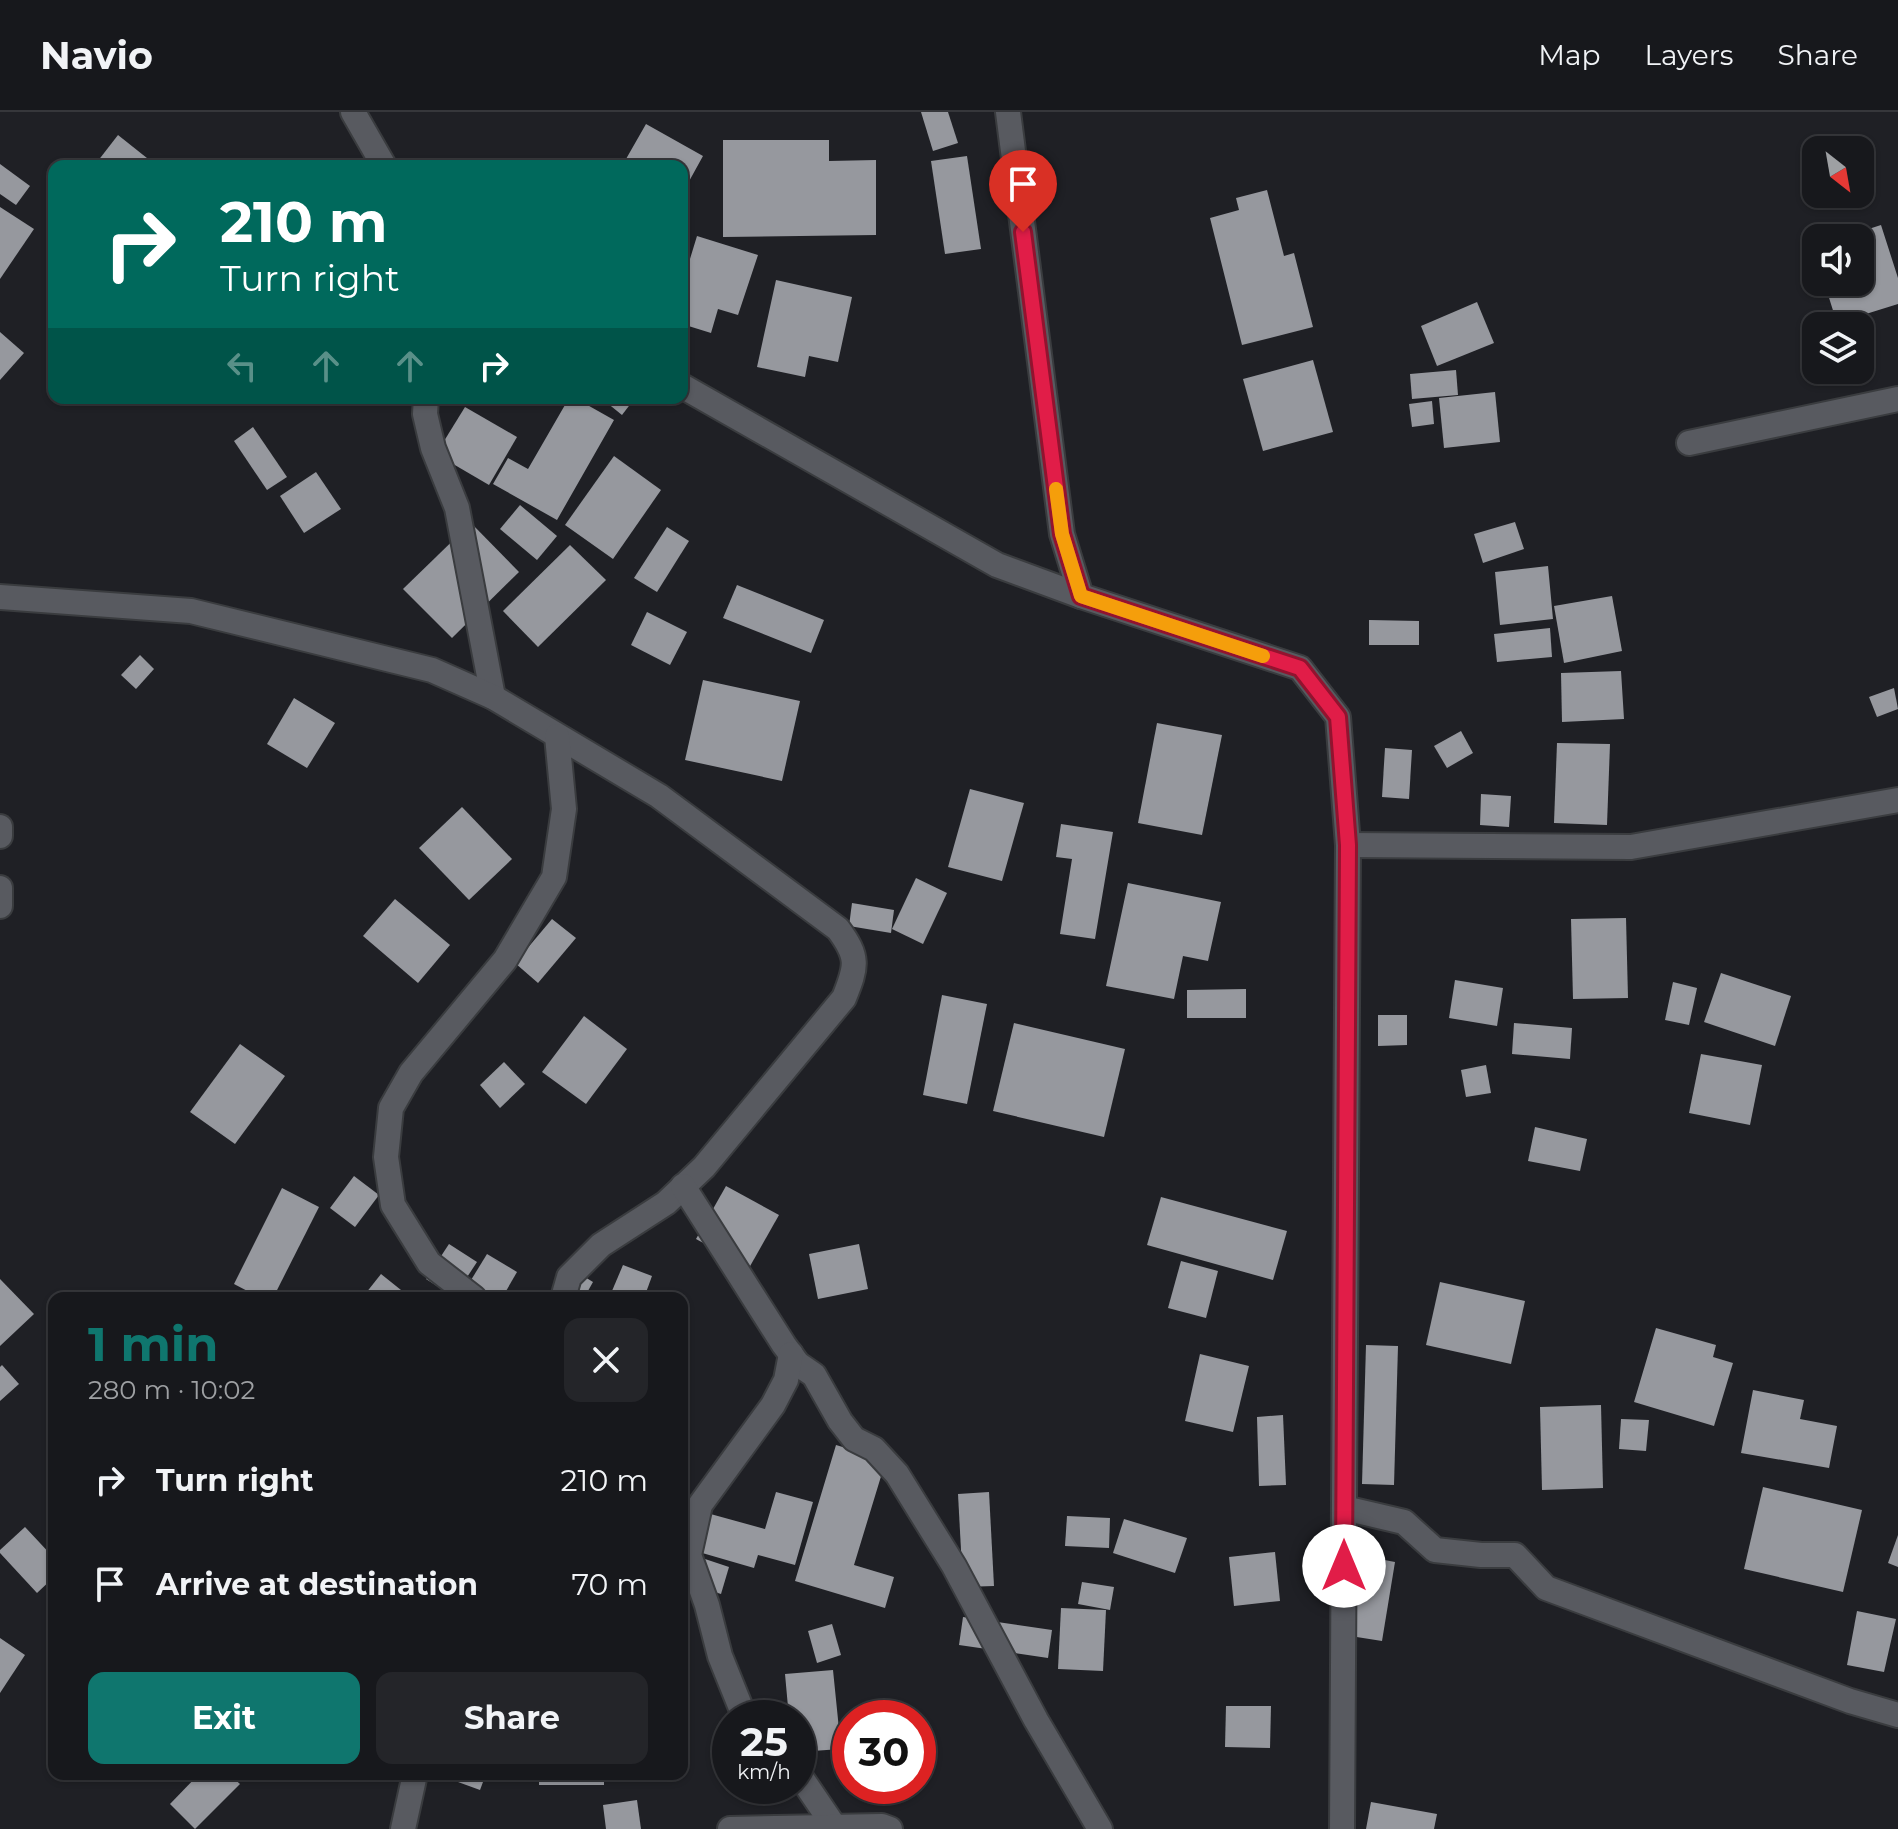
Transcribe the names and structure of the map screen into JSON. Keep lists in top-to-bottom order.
{
  "north": "bottom right",
  "page": {
    "header": "Navio",
    "nav": ["Map", "Layers", "Share"],
    "turn": ["210 m", "Turn right"],
    "heading": ["1 min", "280 m · 10:02"],
    "list": [
      {
        "name": "Turn right",
        "value": "210 m"
      },
      {
        "name": "Arrive at destination",
        "value": "70 m"
      }
    ],
    "buttons": ["Exit", "Share"],
    "speed": "25 km/h",
    "limit": "30"
  }
}
